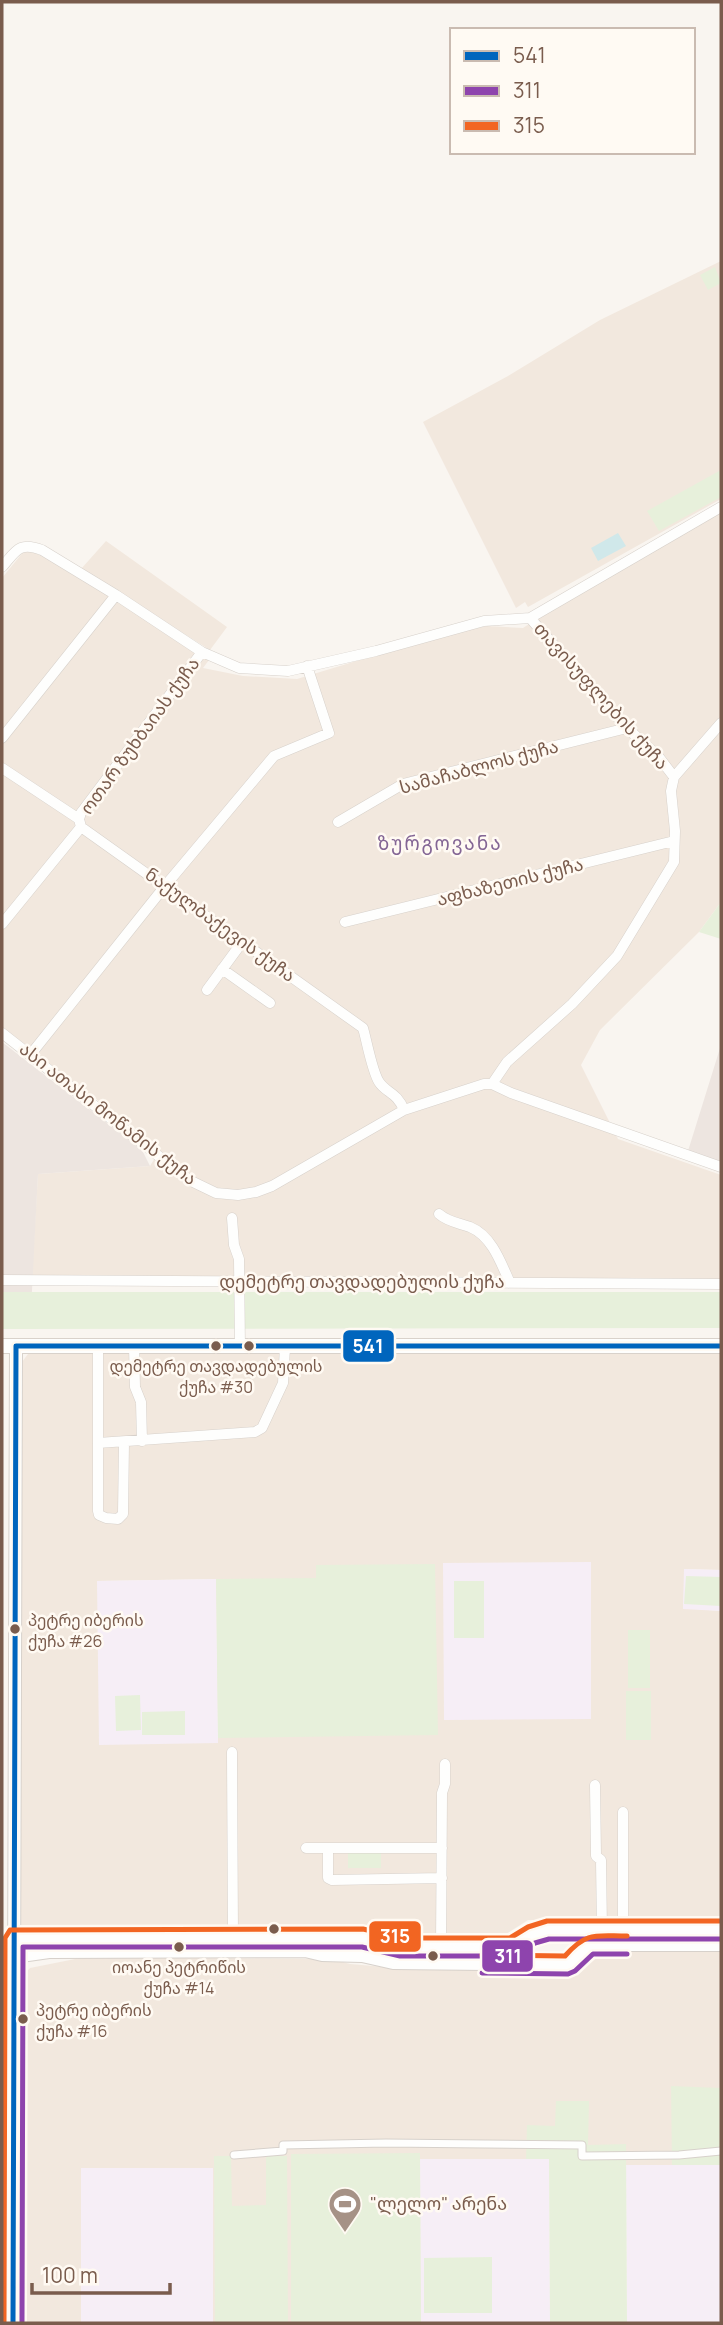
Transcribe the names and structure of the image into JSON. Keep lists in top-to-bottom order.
{
  "streets": {
    "street": [
      "თავისუფლების ქუჩა",
      "ოთარ ზუხბაიას ქუჩა",
      "სამაჩაბლოს ქუჩა",
      "აფხაზეთის ქუჩა",
      "ნაქულბაქევის ქუჩა",
      "ასი ათასი მოწამის ქუჩა",
      "დემეტრე თავდადებულის ქუჩა"
    ]
  },
  "crossings": [
    ["თავისუფლების ქუჩა", "სამაჩაბლოს ქუჩა"],
    ["თავისუფლების ქუჩა", "აფხაზეთის ქუჩა"],
    ["თავისუფლების ქუჩა", "ასი ათასი მოწამის ქუჩა"],
    ["ოთარ ზუხბაიას ქუჩა", "ნაქულბაქევის ქუჩა"],
    ["ნაქულბაქევის ქუჩა", "ასი ათასი მოწამის ქუჩა"]
  ],
  "districts": ["ზურგოვანა"],
  "places": {
    "other": [
      "დემეტრე თავდადებულის ქუჩა #30",
      "პეტრე იბერის ქუჩა #26",
      "იოანე პეტრიწის ქუჩა #14",
      "პეტრე იბერის ქუჩა #16"
    ],
    "sports": ["\"ლელო\" არენა"]
  },
  "lines": ["transit line 541", "transit line 315", "transit line 311"],
  "legend": ["541", "311", "315"],
  "scale_bar": "100 m"
}
